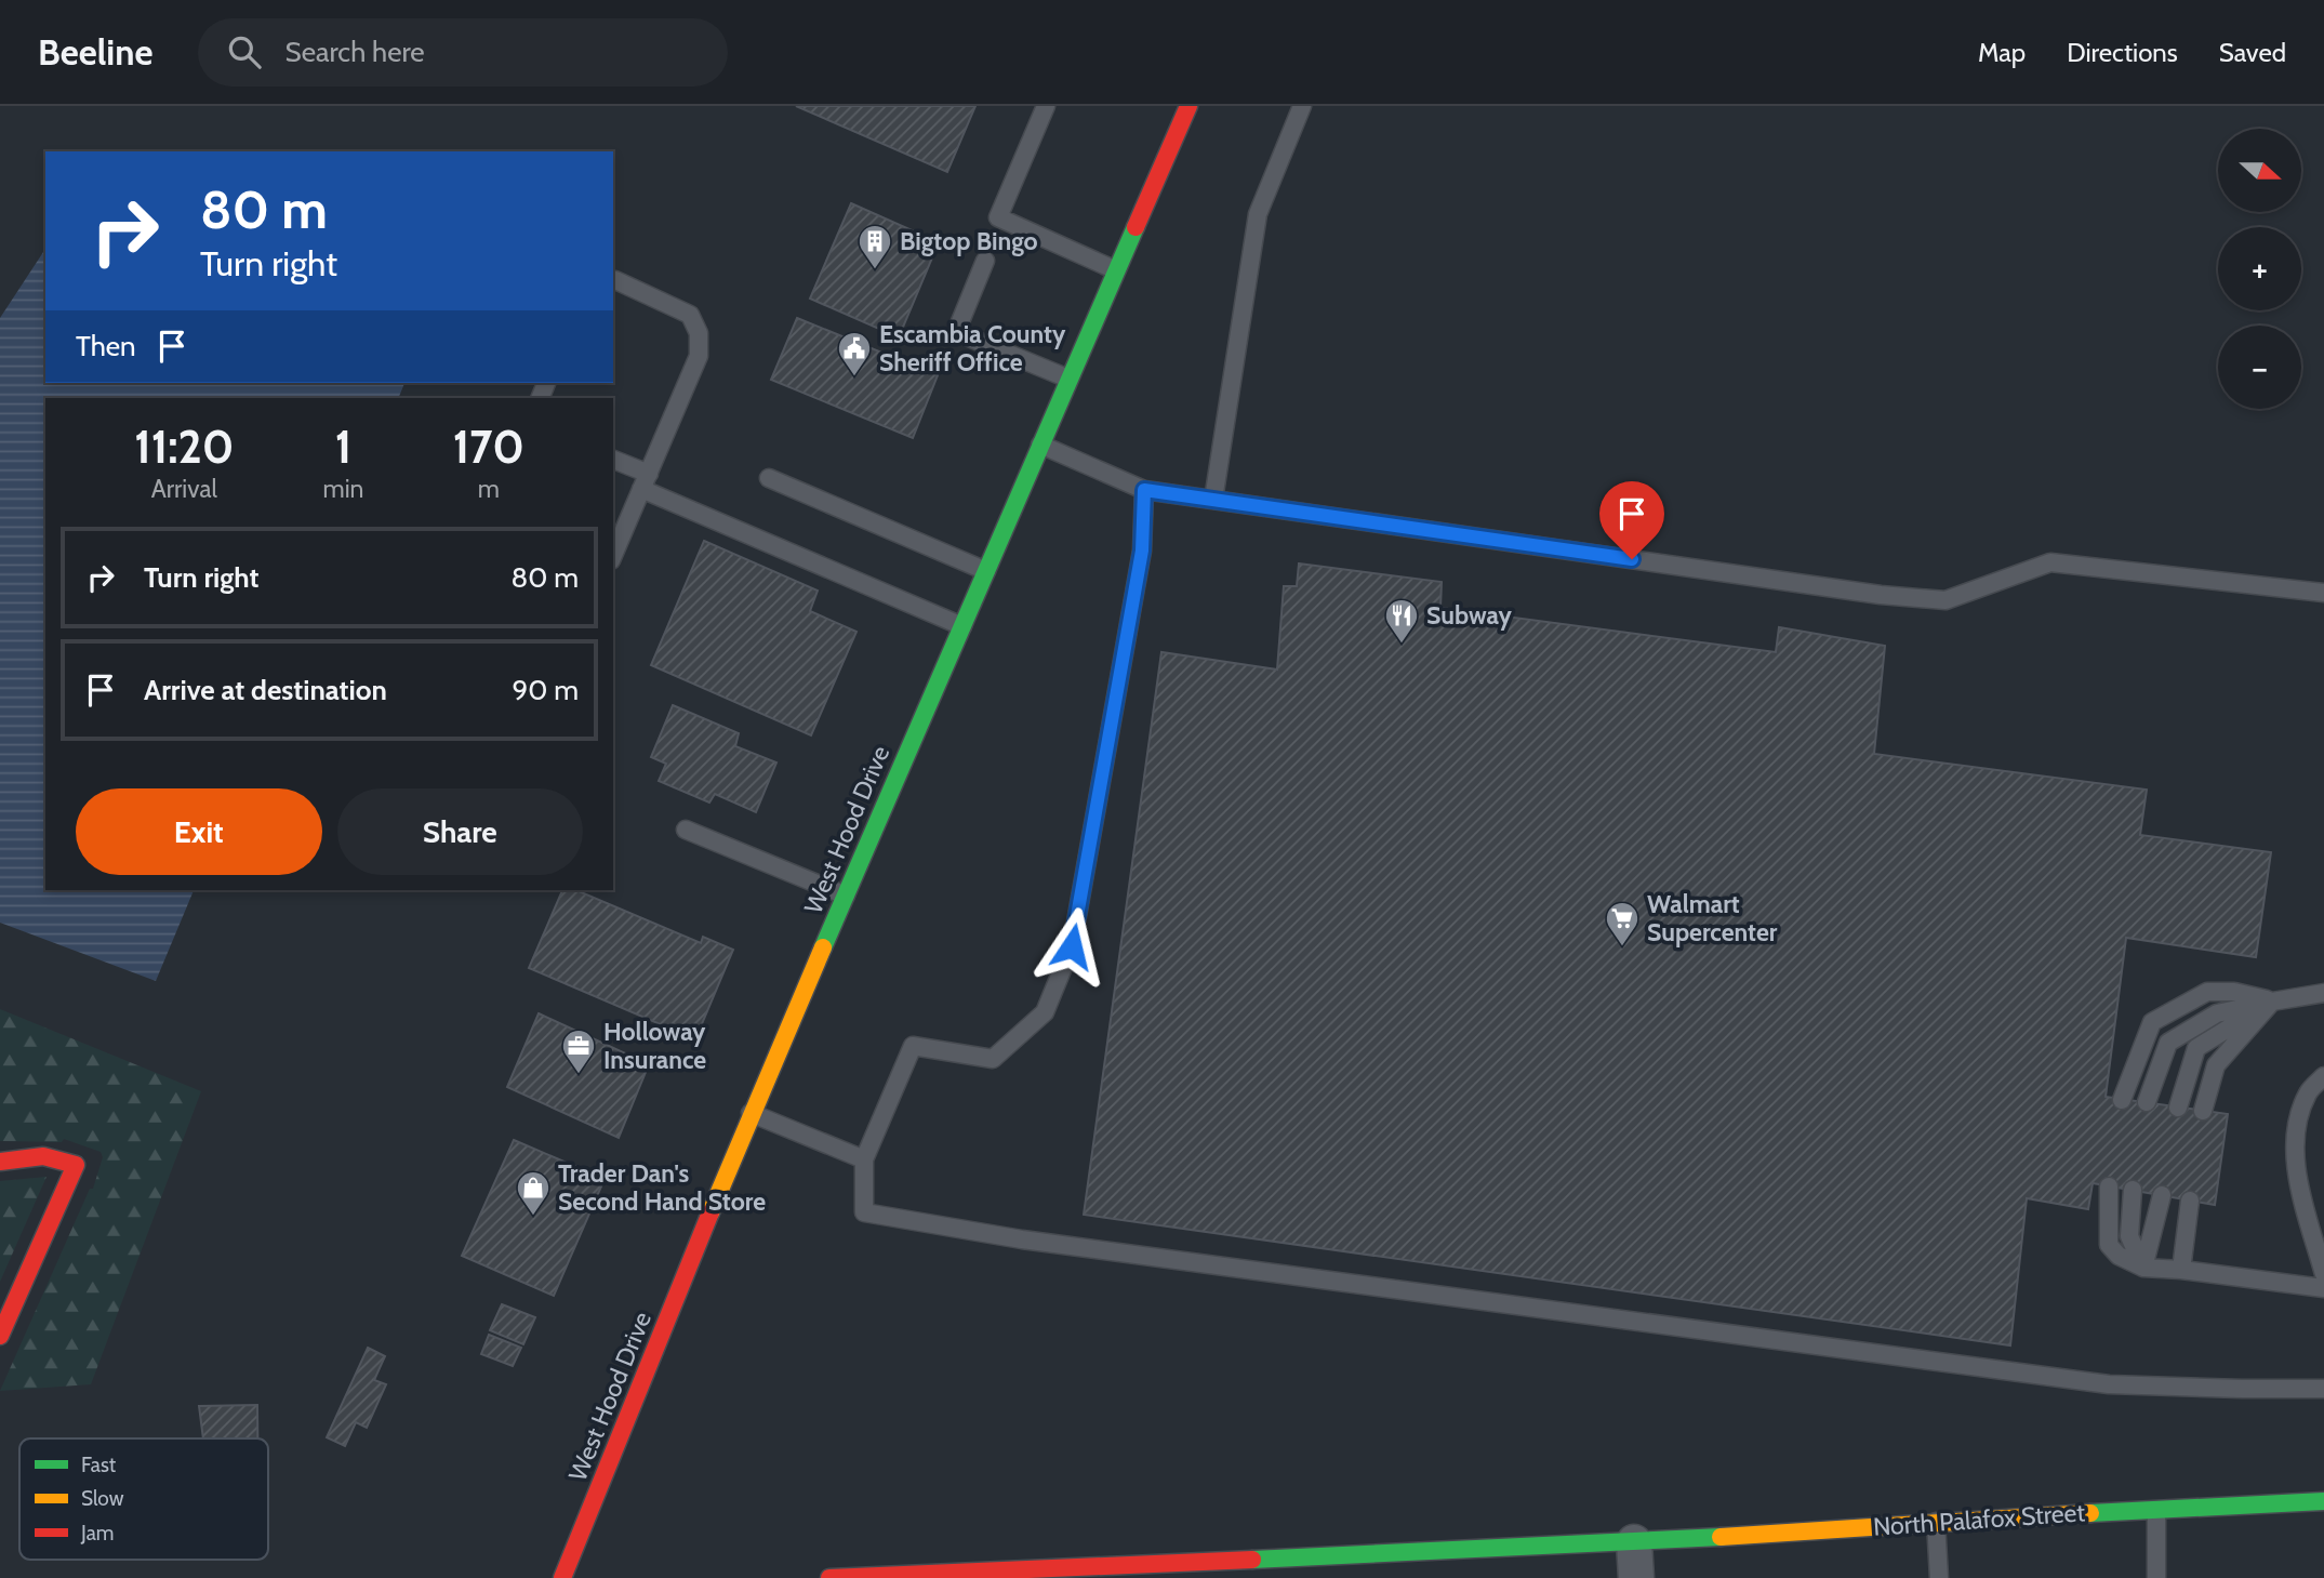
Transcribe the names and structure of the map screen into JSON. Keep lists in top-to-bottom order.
{
  "streets": {
    "street": ["West Hood Drive", "North Palafox Street"]
  },
  "places": {
    "building": ["Bigtop Bingo"],
    "public building": ["Escambia County Sheriff Office"],
    "restaurant": ["Subway"],
    "supermarket": ["Walmart Supercenter"],
    "office": ["Holloway Insurance"],
    "shop": ["Trader Dan's Second Hand Store"]
  },
  "legend": ["Fast", "Slow", "Jam"],
  "north": "right",
  "page": {
    "header": "Beeline",
    "search": "Search here",
    "nav": ["Map", "Directions", "Saved"],
    "map_buttons": ["+", "−"],
    "turn": ["80 m", "Turn right"],
    "then": "Then",
    "eta": [
      "11:20",
      "Arrival",
      "1",
      "min",
      "170",
      "m"
    ],
    "list": [
      {
        "name": "Turn right",
        "value": "80 m"
      },
      {
        "name": "Arrive at destination",
        "value": "90 m"
      }
    ],
    "buttons": ["Exit", "Share"]
  }
}
